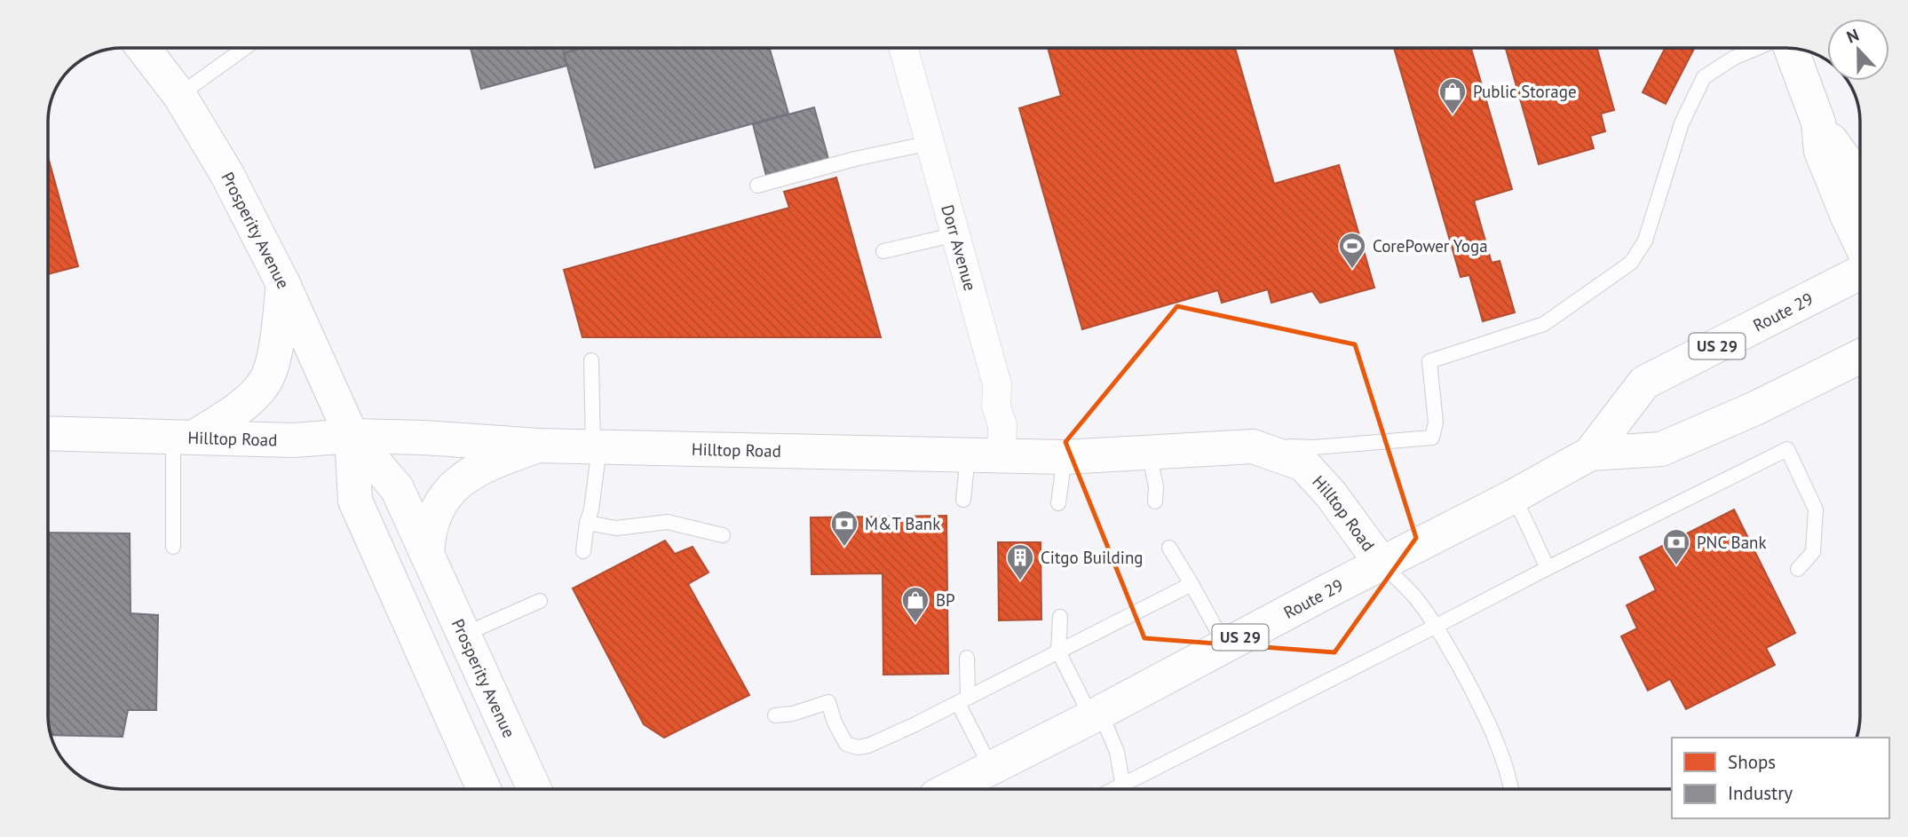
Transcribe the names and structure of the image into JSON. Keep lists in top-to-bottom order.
{
  "streets": {
    "main road": [
      "Prosperity Avenue",
      "Route 29",
      "US 29",
      "Hilltop Road"
    ],
    "street": ["Dorr Avenue"]
  },
  "crossings": [
    ["Prosperity Avenue", "Hilltop Road"],
    ["Dorr Avenue", "Hilltop Road"],
    ["Route 29", "Hilltop Road"]
  ],
  "places": {
    "shop": ["Public Storage", "BP"],
    "sports": ["CorePower Yoga"],
    "bank": ["M&T Bank", "PNC Bank"],
    "building": ["Citgo Building"]
  },
  "legend": ["Shops", "Industry"],
  "north": "top"
}
